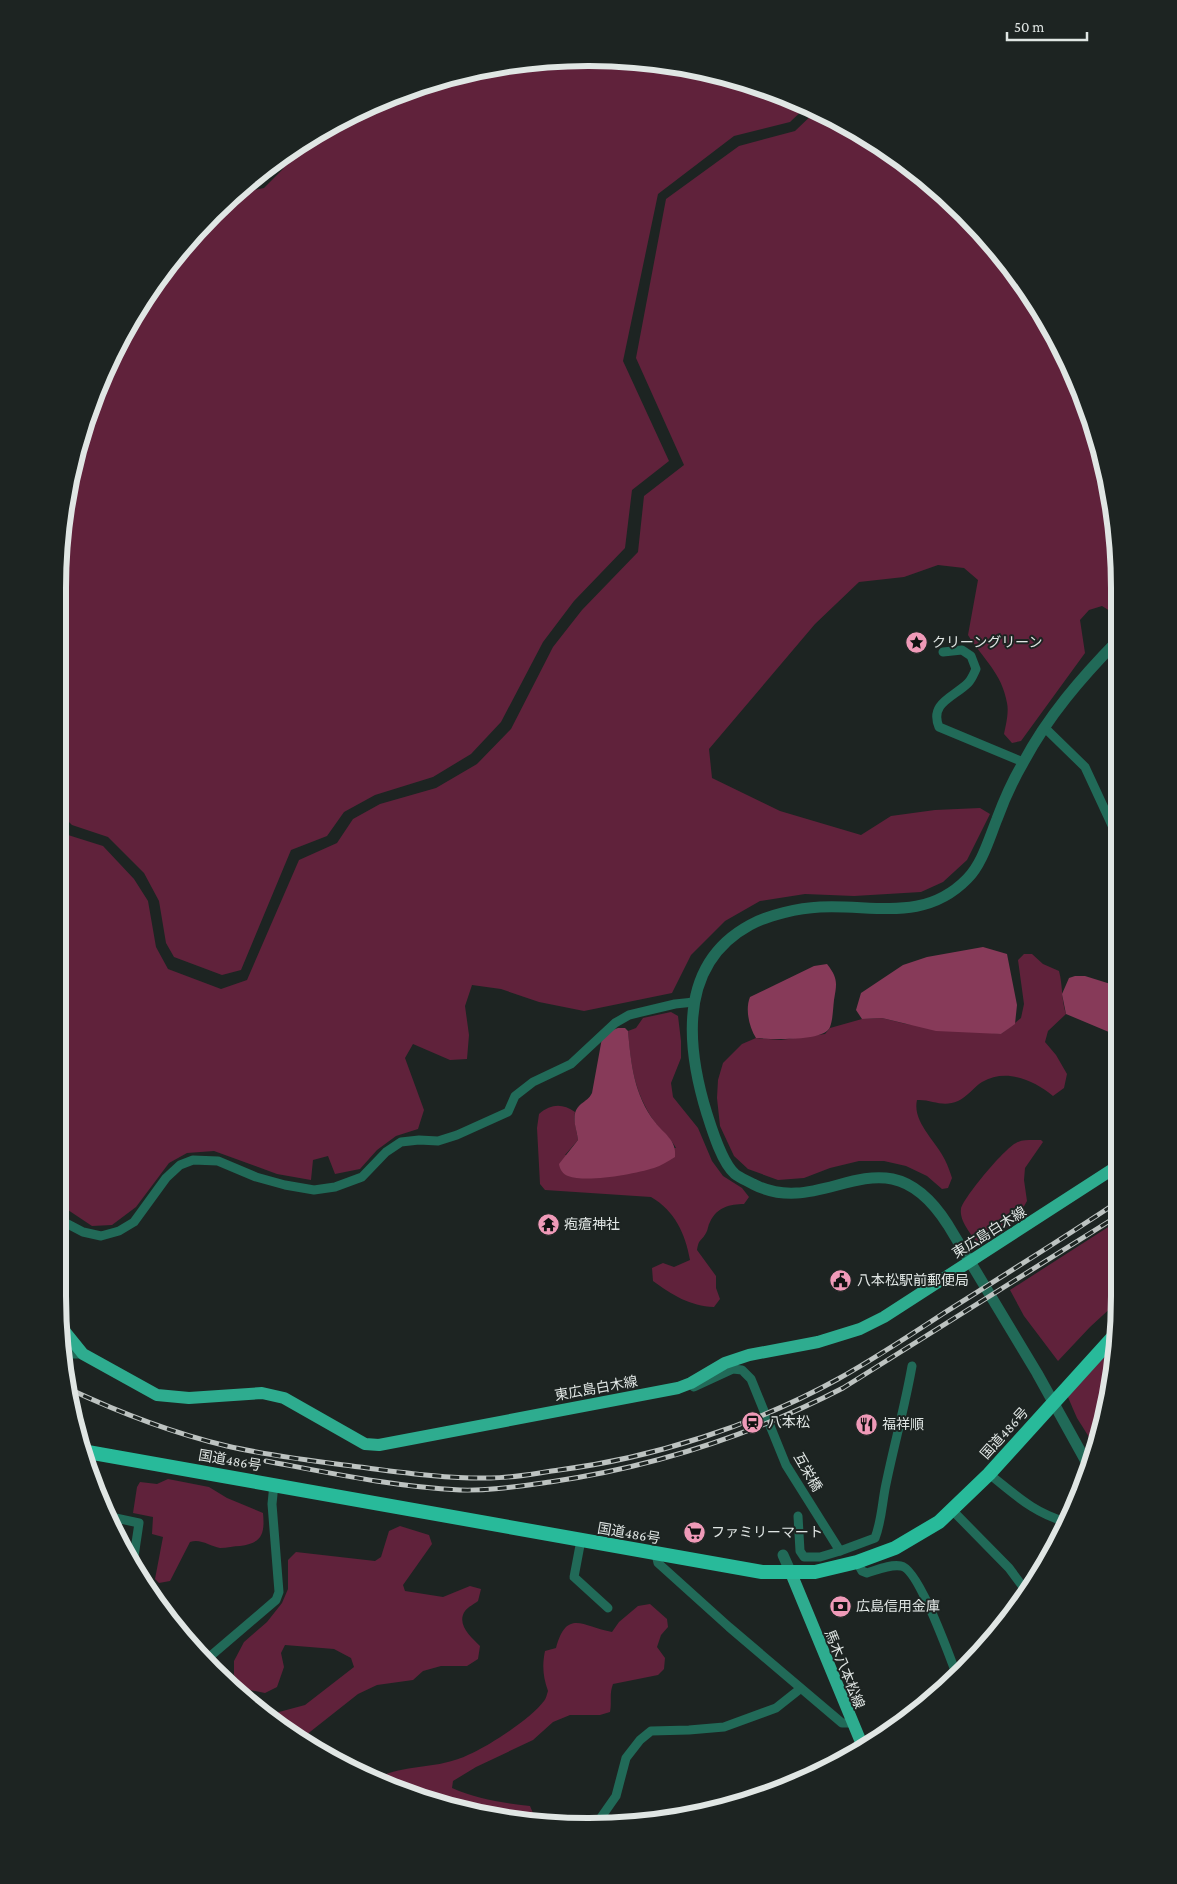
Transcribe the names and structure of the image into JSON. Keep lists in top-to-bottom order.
{
  "streets": {
    "highway": ["国道486号"],
    "main road": ["東広島白木線", "馬木八本松線"],
    "street": ["互栄橋"]
  },
  "crossings": [
    ["東広島白木線", "互栄橋"],
    ["国道486号", "馬木八本松線"]
  ],
  "places": {
    "place": ["クリーングリーン"],
    "temple": ["疱瘡神社"],
    "public building": ["八本松駅前郵便局"],
    "station": ["八本松"],
    "restaurant": ["福祥順"],
    "supermarket": ["ファミリーマート"],
    "bank": ["広島信用金庫"]
  },
  "scale_bar": "50 m"
}
